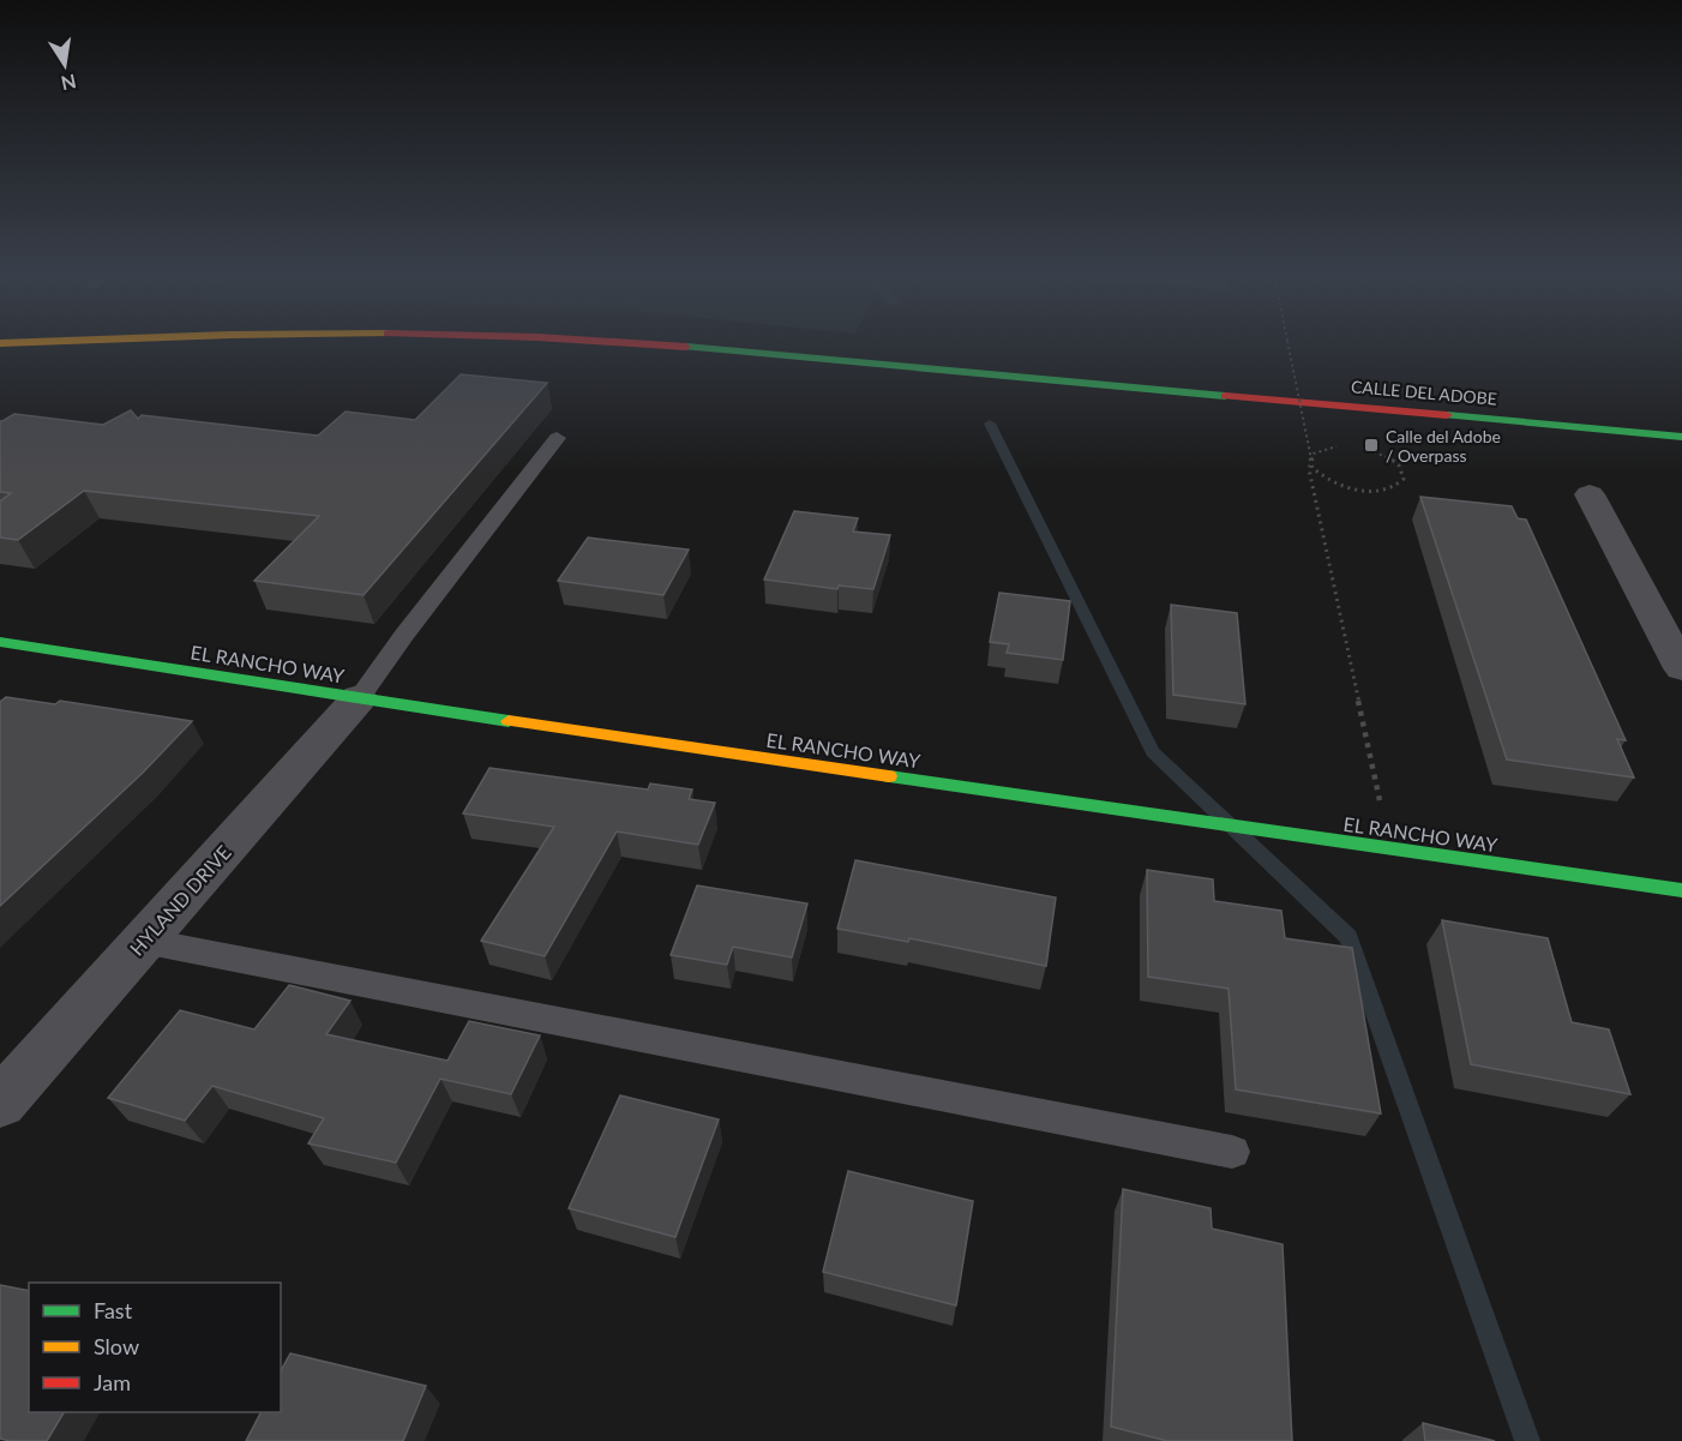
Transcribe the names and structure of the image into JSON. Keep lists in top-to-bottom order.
{
  "streets": {
    "street": ["CALLE DEL ADOBE", "EL RANCHO WAY", "HYLAND DRIVE"]
  },
  "crossings": [
    ["EL RANCHO WAY", "HYLAND DRIVE"]
  ],
  "places": {
    "transit": ["Calle del Adobe / Overpass"]
  },
  "legend": ["Fast", "Slow", "Jam"],
  "north": "bottom"
}
